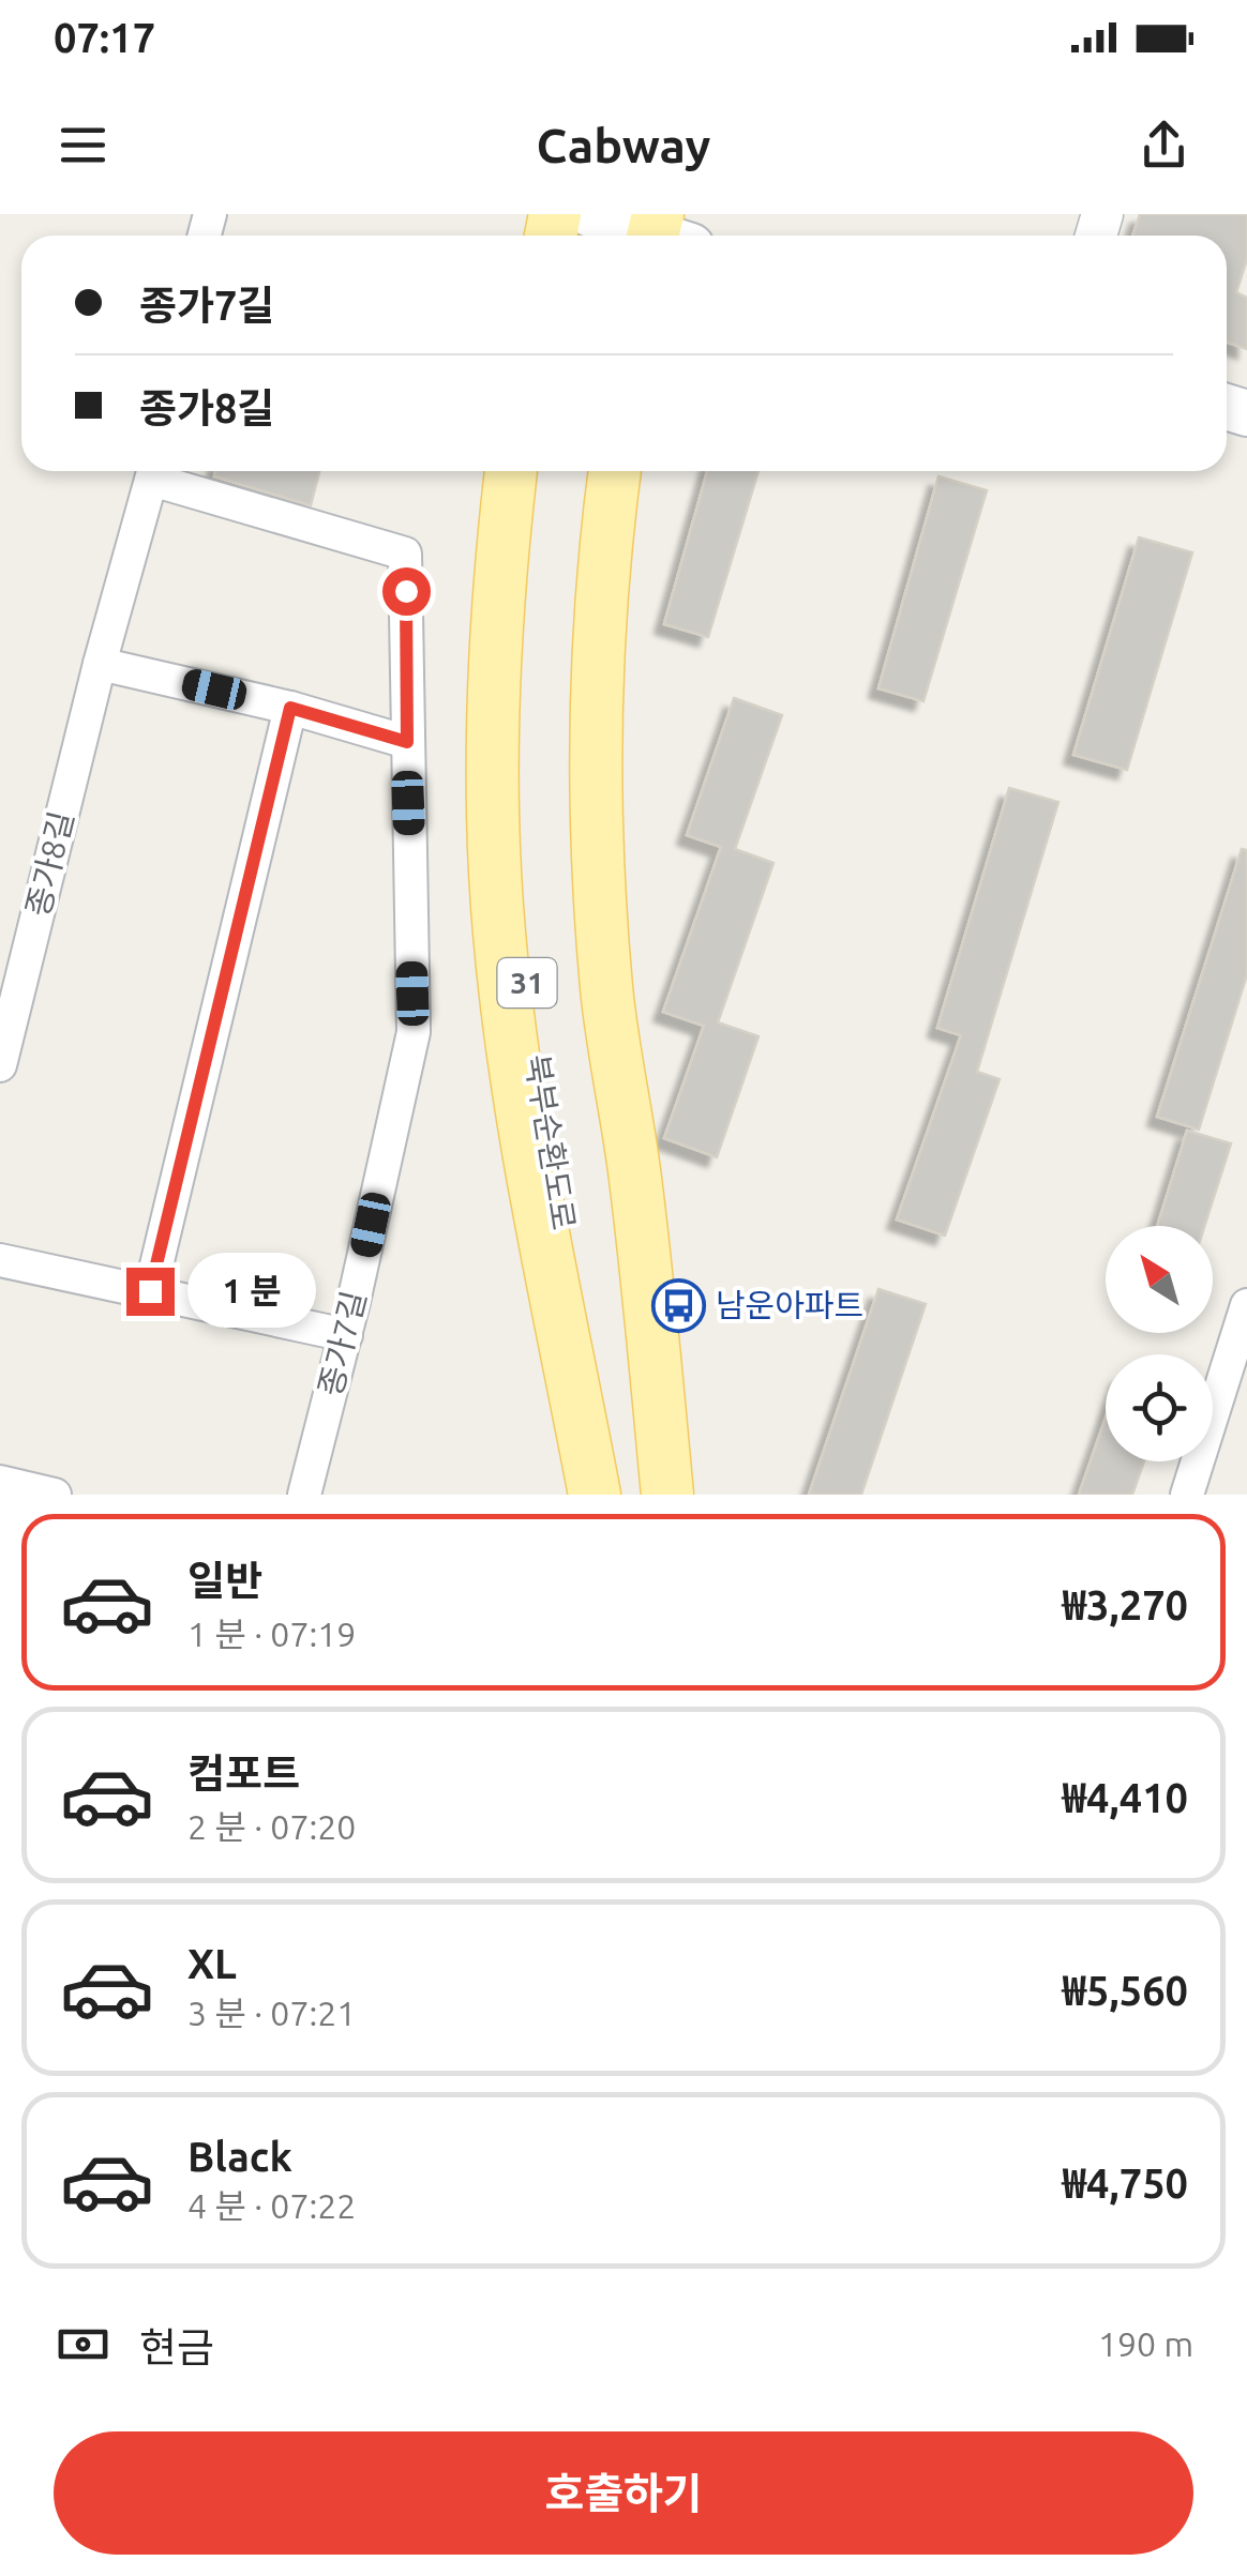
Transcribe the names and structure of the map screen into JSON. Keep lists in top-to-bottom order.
{
  "streets": {
    "main road": ["31", "북부순환도로"],
    "street": ["종가8길", "종가7길"]
  },
  "crossings": [
    ["종가8길", "종가7길"]
  ],
  "places": {
    "bus stop": ["남운아파트"]
  },
  "north": "top left",
  "page": {
    "status": "07:17",
    "header": "Cabway",
    "banner": ["종가7길", "종가8길"],
    "bubble": "1 분",
    "list": [
      {
        "name": "일반",
        "note": "1 분 · 07:19",
        "value": "₩3,270"
      },
      {
        "name": "컴포트",
        "note": "2 분 · 07:20",
        "value": "₩4,410"
      },
      {
        "name": "XL",
        "note": "3 분 · 07:21",
        "value": "₩5,560"
      },
      {
        "name": "Black",
        "note": "4 분 · 07:22",
        "value": "₩4,750"
      }
    ],
    "pay": ["현금", "190 m"],
    "buttons": "호출하기"
  }
}
